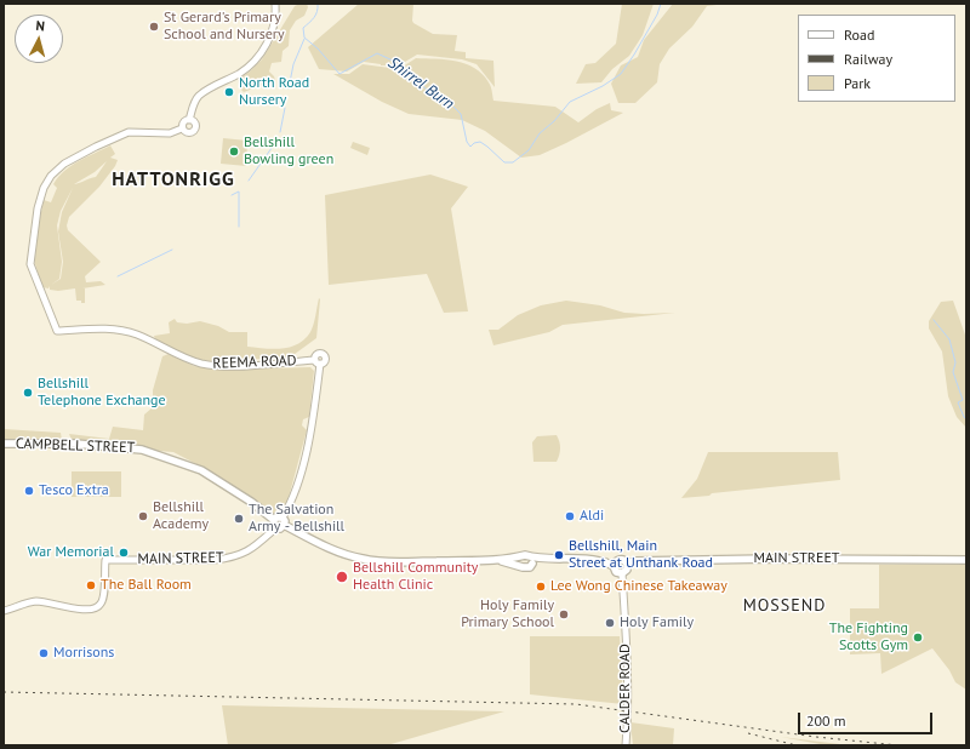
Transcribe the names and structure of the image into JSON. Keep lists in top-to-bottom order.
{
  "streets": {
    "main road": ["CAMPBELL STREET", "MAIN STREET"],
    "street": ["REEMA ROAD", "CALDER ROAD"]
  },
  "crossings": [
    ["MAIN STREET", "CALDER ROAD"]
  ],
  "districts": ["HATTONRIGG", "MOSSEND"],
  "water": ["Shirrel Burn"],
  "places": [
    "St Gerard's Primary School and Nursery",
    "North Road Nursery",
    "Bellshill Bowling green",
    "Bellshill Telephone Exchange",
    "Tesco Extra",
    "Bellshill Academy",
    "Aldi",
    "The Salvation Army - Bellshill",
    "War Memorial",
    "Bellshill, Main Street at Unthank Road",
    "Bellshill Community Health Clinic",
    "The Ball Room",
    "Lee Wong Chinese Takeaway",
    "Holy Family Primary School",
    "Holy Family",
    "The Fighting Scotts Gym",
    "Morrisons"
  ],
  "legend": ["Road", "Railway", "Park"],
  "scale_bar": "200 m",
  "north": "top"
}
